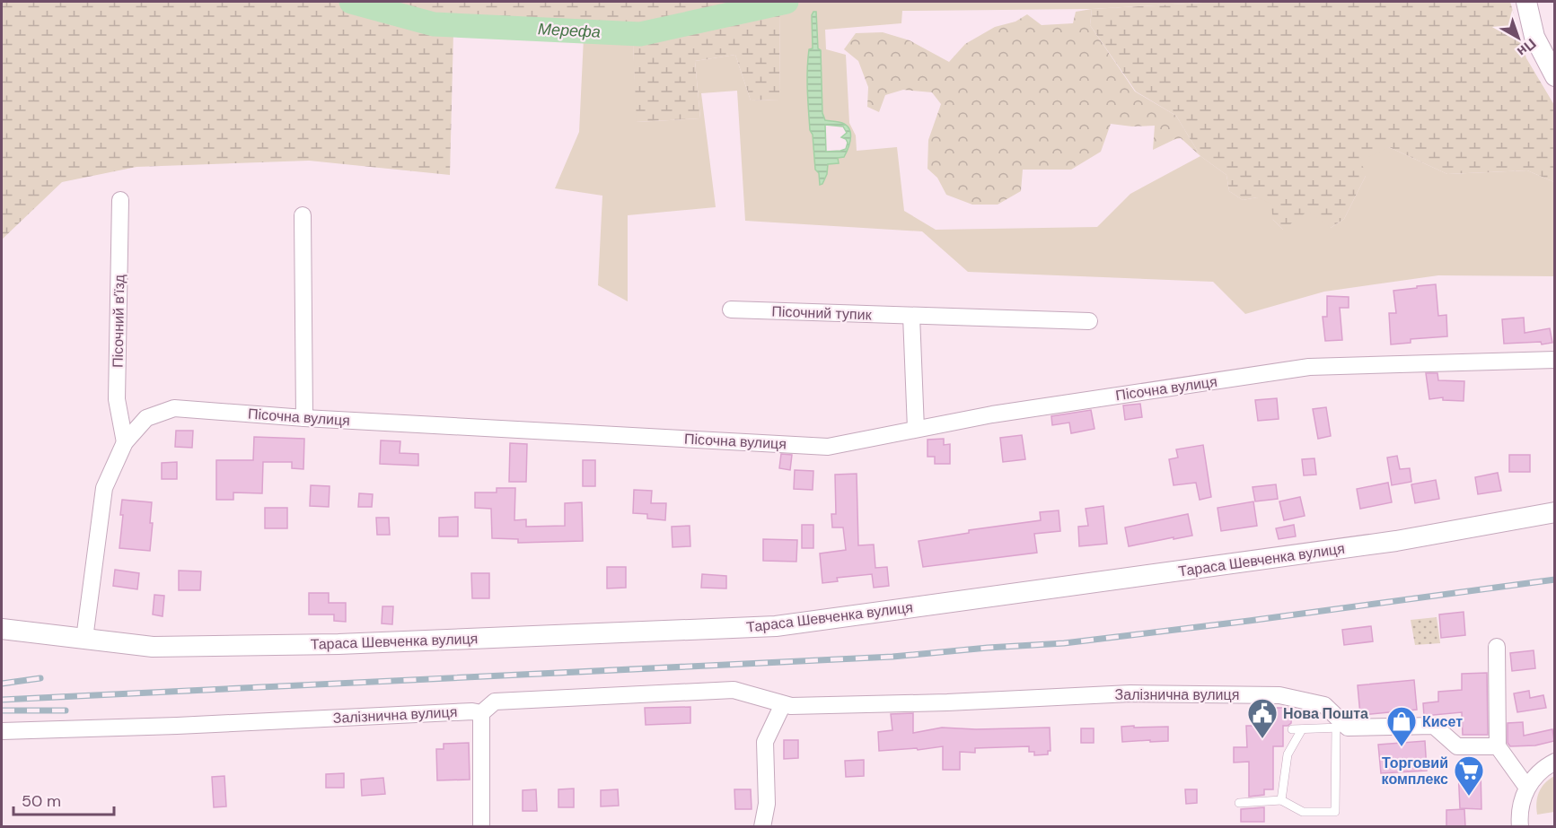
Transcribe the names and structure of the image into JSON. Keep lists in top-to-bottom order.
{
  "streets": {
    "street": [
      "Пісочний тупик",
      "Пісочний в’їзд",
      "Пісочна вулиця",
      "Тараса Шевченка вулиця",
      "Залізнична вулиця"
    ]
  },
  "crossings": [
    ["Пісочний в’їзд", "Пісочна вулиця"],
    ["Пісочна вулиця", "Тараса Шевченка вулиця"]
  ],
  "water": ["Мерефа"],
  "places": {
    "public building": ["Нова Пошта"],
    "shop": ["Кисет"],
    "supermarket": ["Торговий комплекс"]
  },
  "scale_bar": "50 m",
  "north": "bottom right"
}
